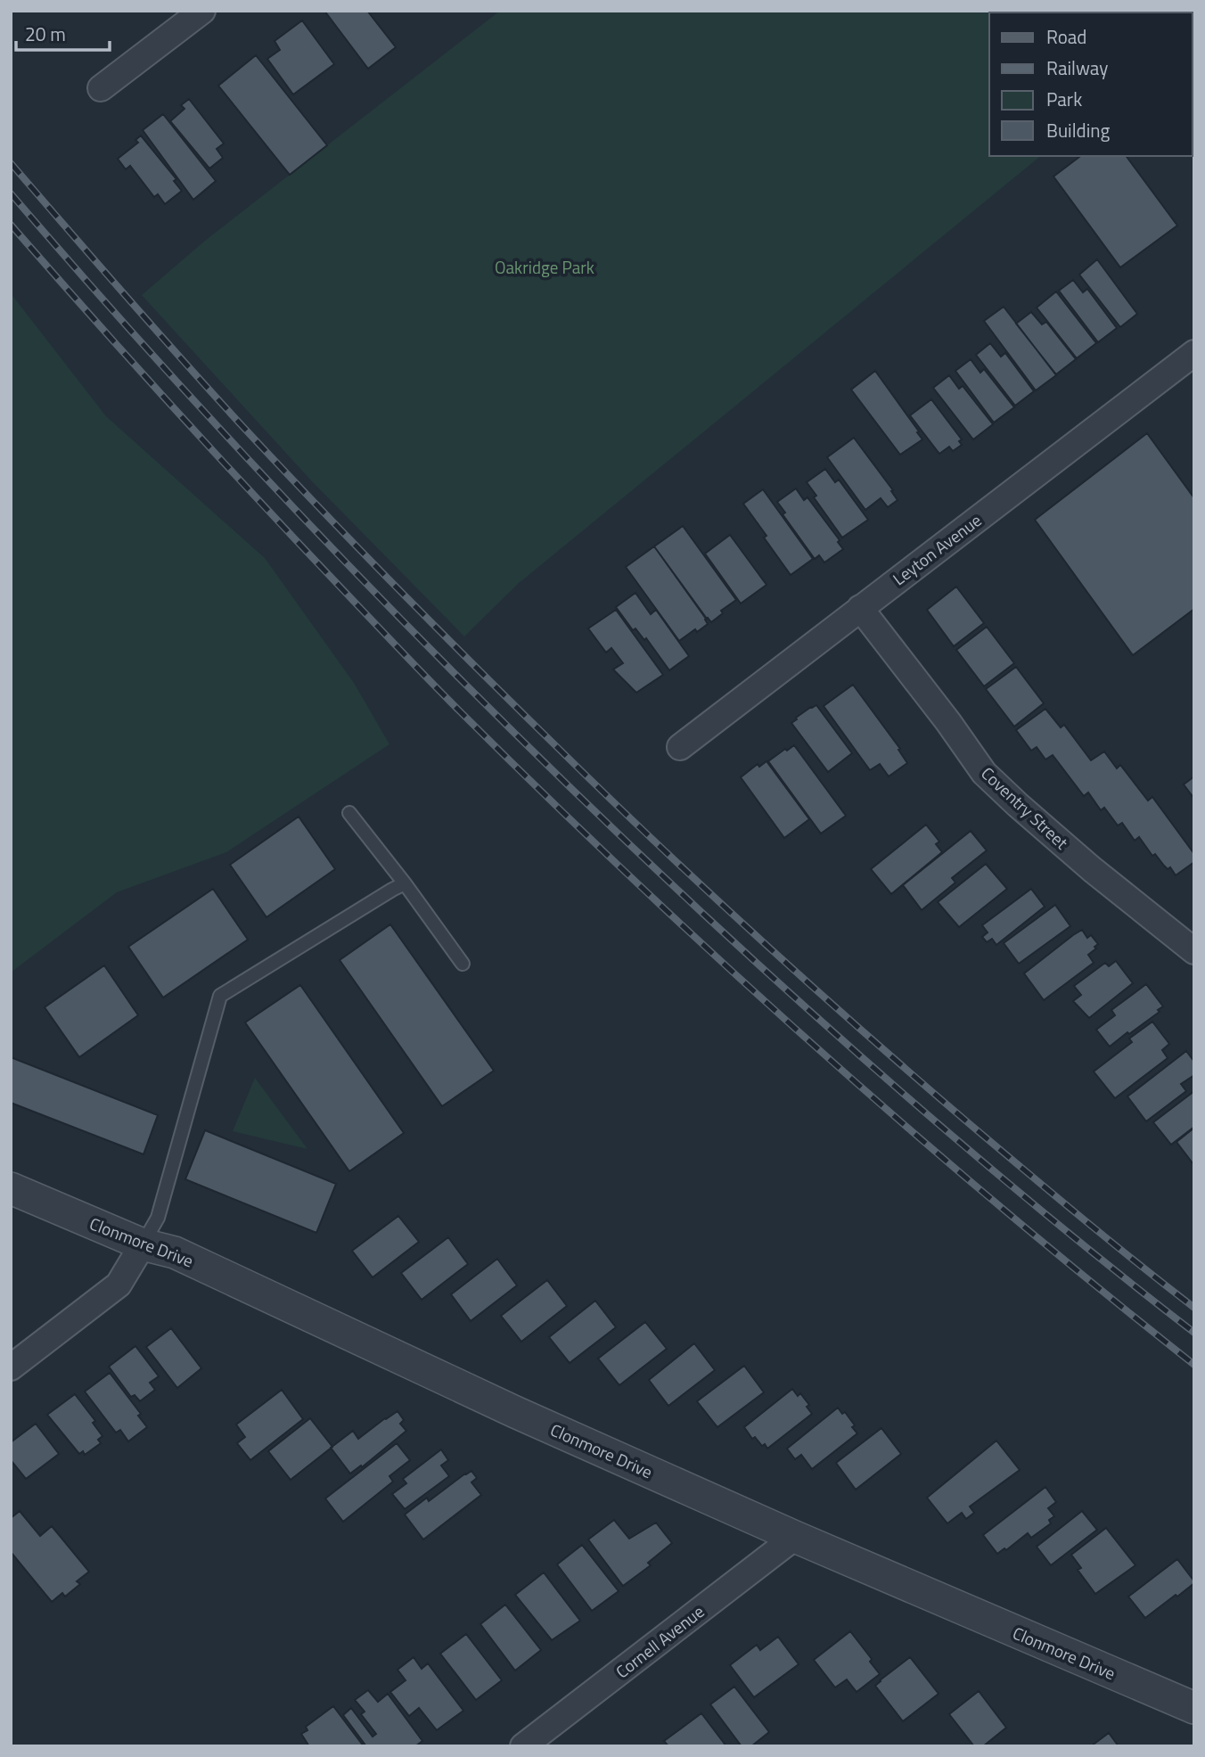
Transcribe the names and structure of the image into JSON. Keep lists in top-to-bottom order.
{
  "streets": {
    "street": [
      "Leyton Avenue",
      "Coventry Street",
      "Clonmore Drive",
      "Cornell Avenue"
    ]
  },
  "crossings": [
    ["Leyton Avenue", "Coventry Street"],
    ["Clonmore Drive", "Cornell Avenue"]
  ],
  "parks": ["Oakridge Park"],
  "legend": [
    "Road",
    "Railway",
    "Park",
    "Building"
  ],
  "scale_bar": "20 m"
}
